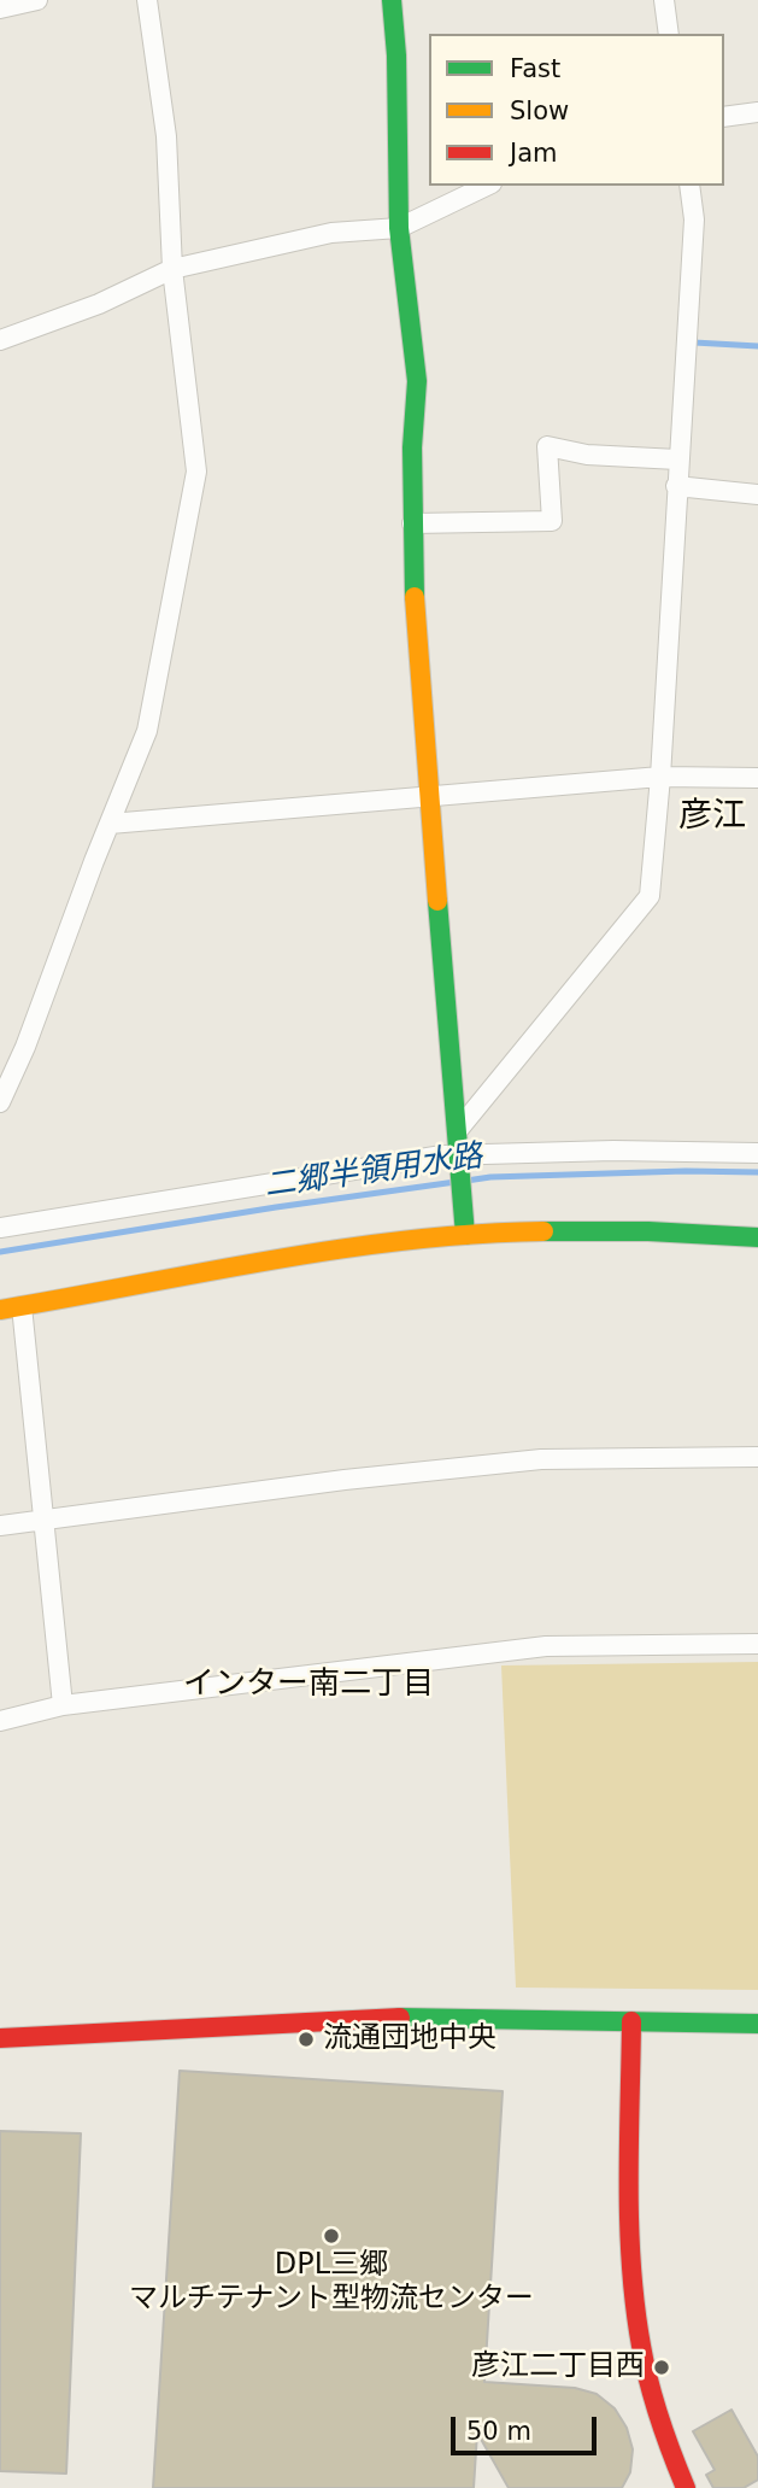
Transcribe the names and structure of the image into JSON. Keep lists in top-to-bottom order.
{
  "districts": ["彦江", "インター南二丁目"],
  "water": ["二郷半領用水路"],
  "places": ["流通団地中央", "DPL三郷 マルチテナント型物流センター", "彦江二丁目西"],
  "legend": ["Fast", "Slow", "Jam"],
  "scale_bar": "50 m"
}
